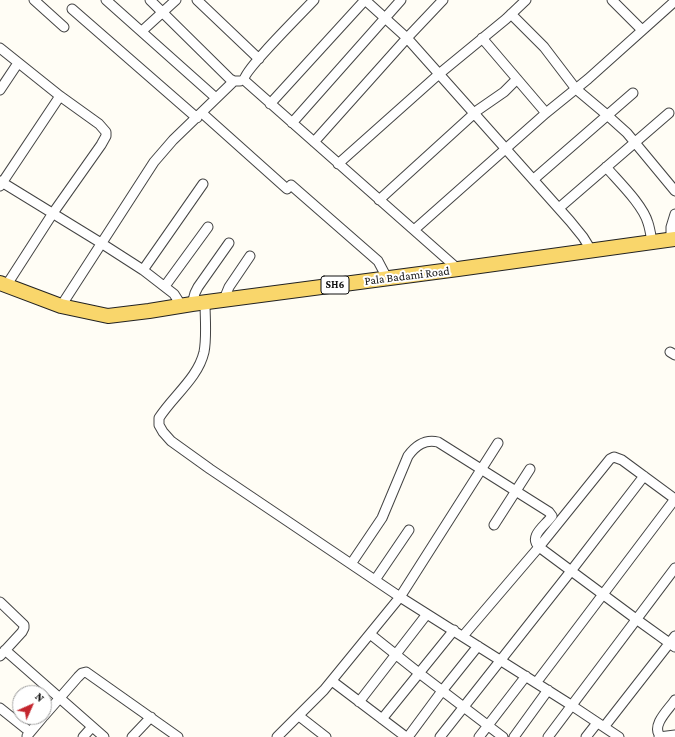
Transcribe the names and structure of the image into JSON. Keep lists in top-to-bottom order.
{
  "streets": {
    "main road": ["Pala Badami Road", "SH6"]
  },
  "north": "top right"
}
